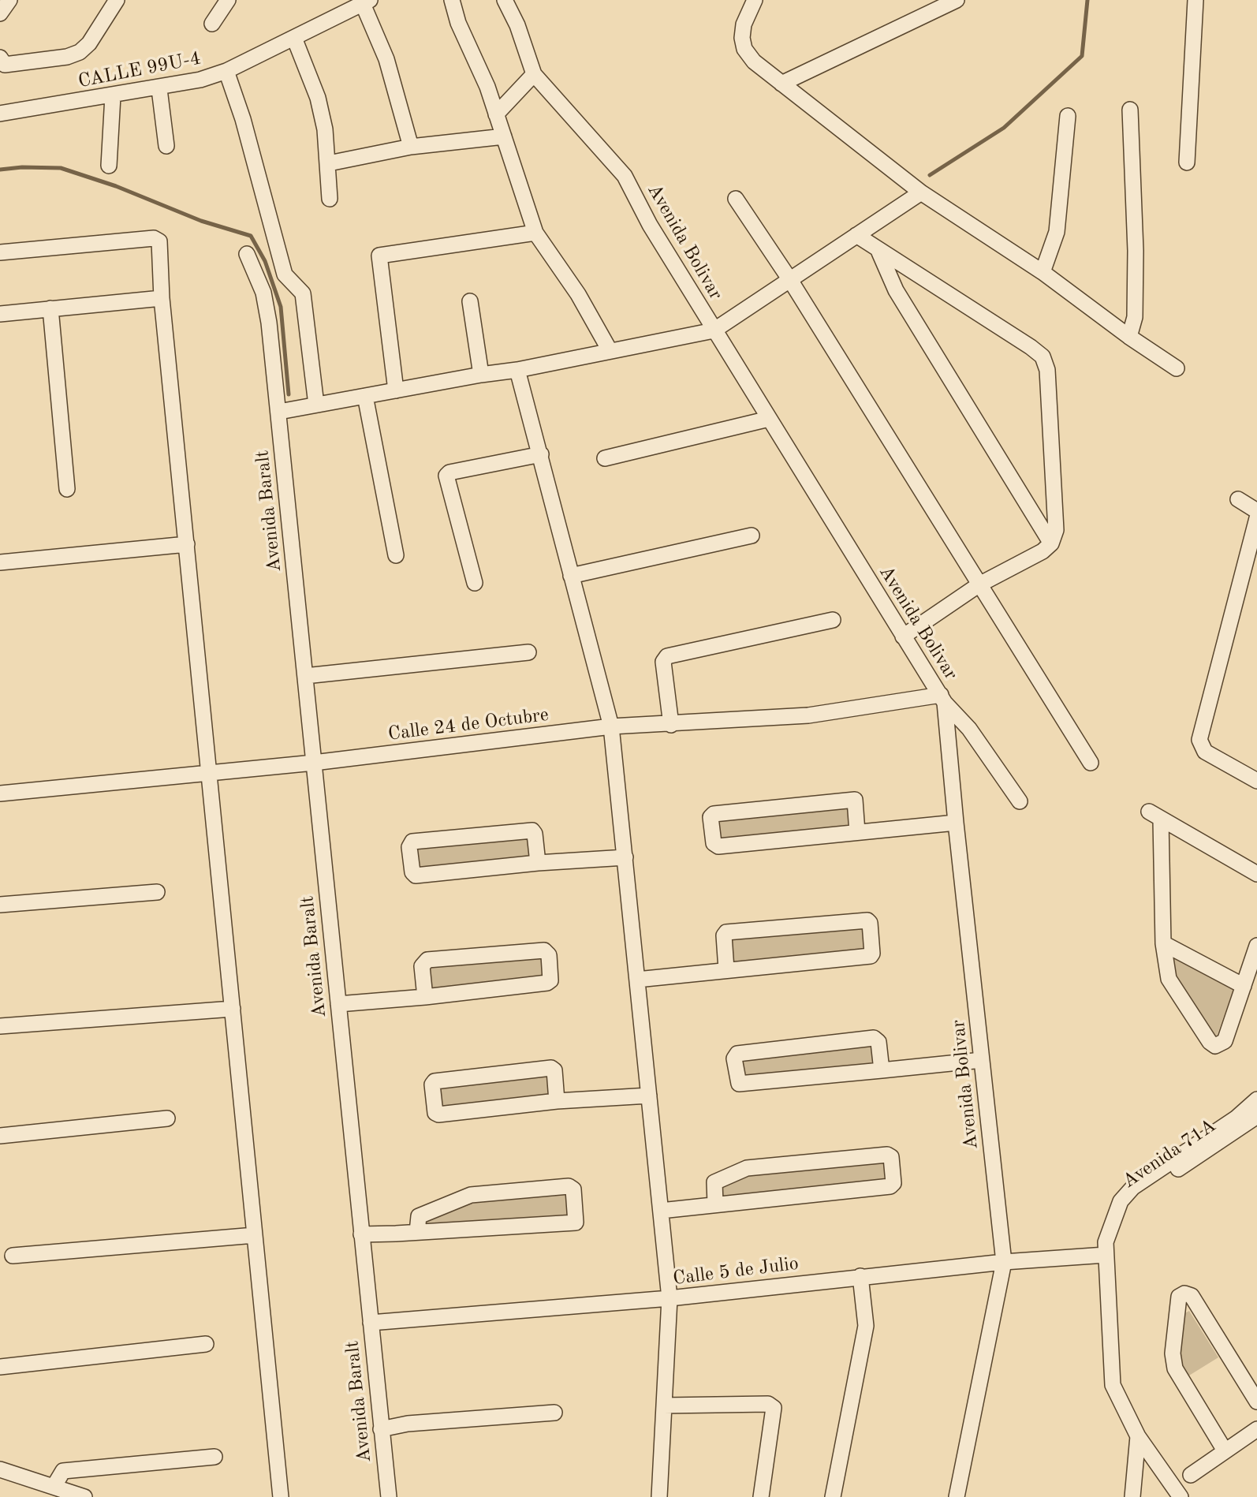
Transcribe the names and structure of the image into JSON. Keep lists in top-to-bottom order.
{
  "streets": {
    "street": [
      "CALLE 99U-4",
      "Avenida Bolivar",
      "Avenida Baralt",
      "Calle 24 de Octubre",
      "Avenida 71A",
      "Calle 5 de Julio"
    ]
  },
  "crossings": [
    ["Avenida Bolivar", "Calle 24 de Octubre"],
    ["Avenida Bolivar", "Calle 5 de Julio"],
    ["Avenida Baralt", "Calle 24 de Octubre"],
    ["Avenida Baralt", "Calle 5 de Julio"]
  ]
}
